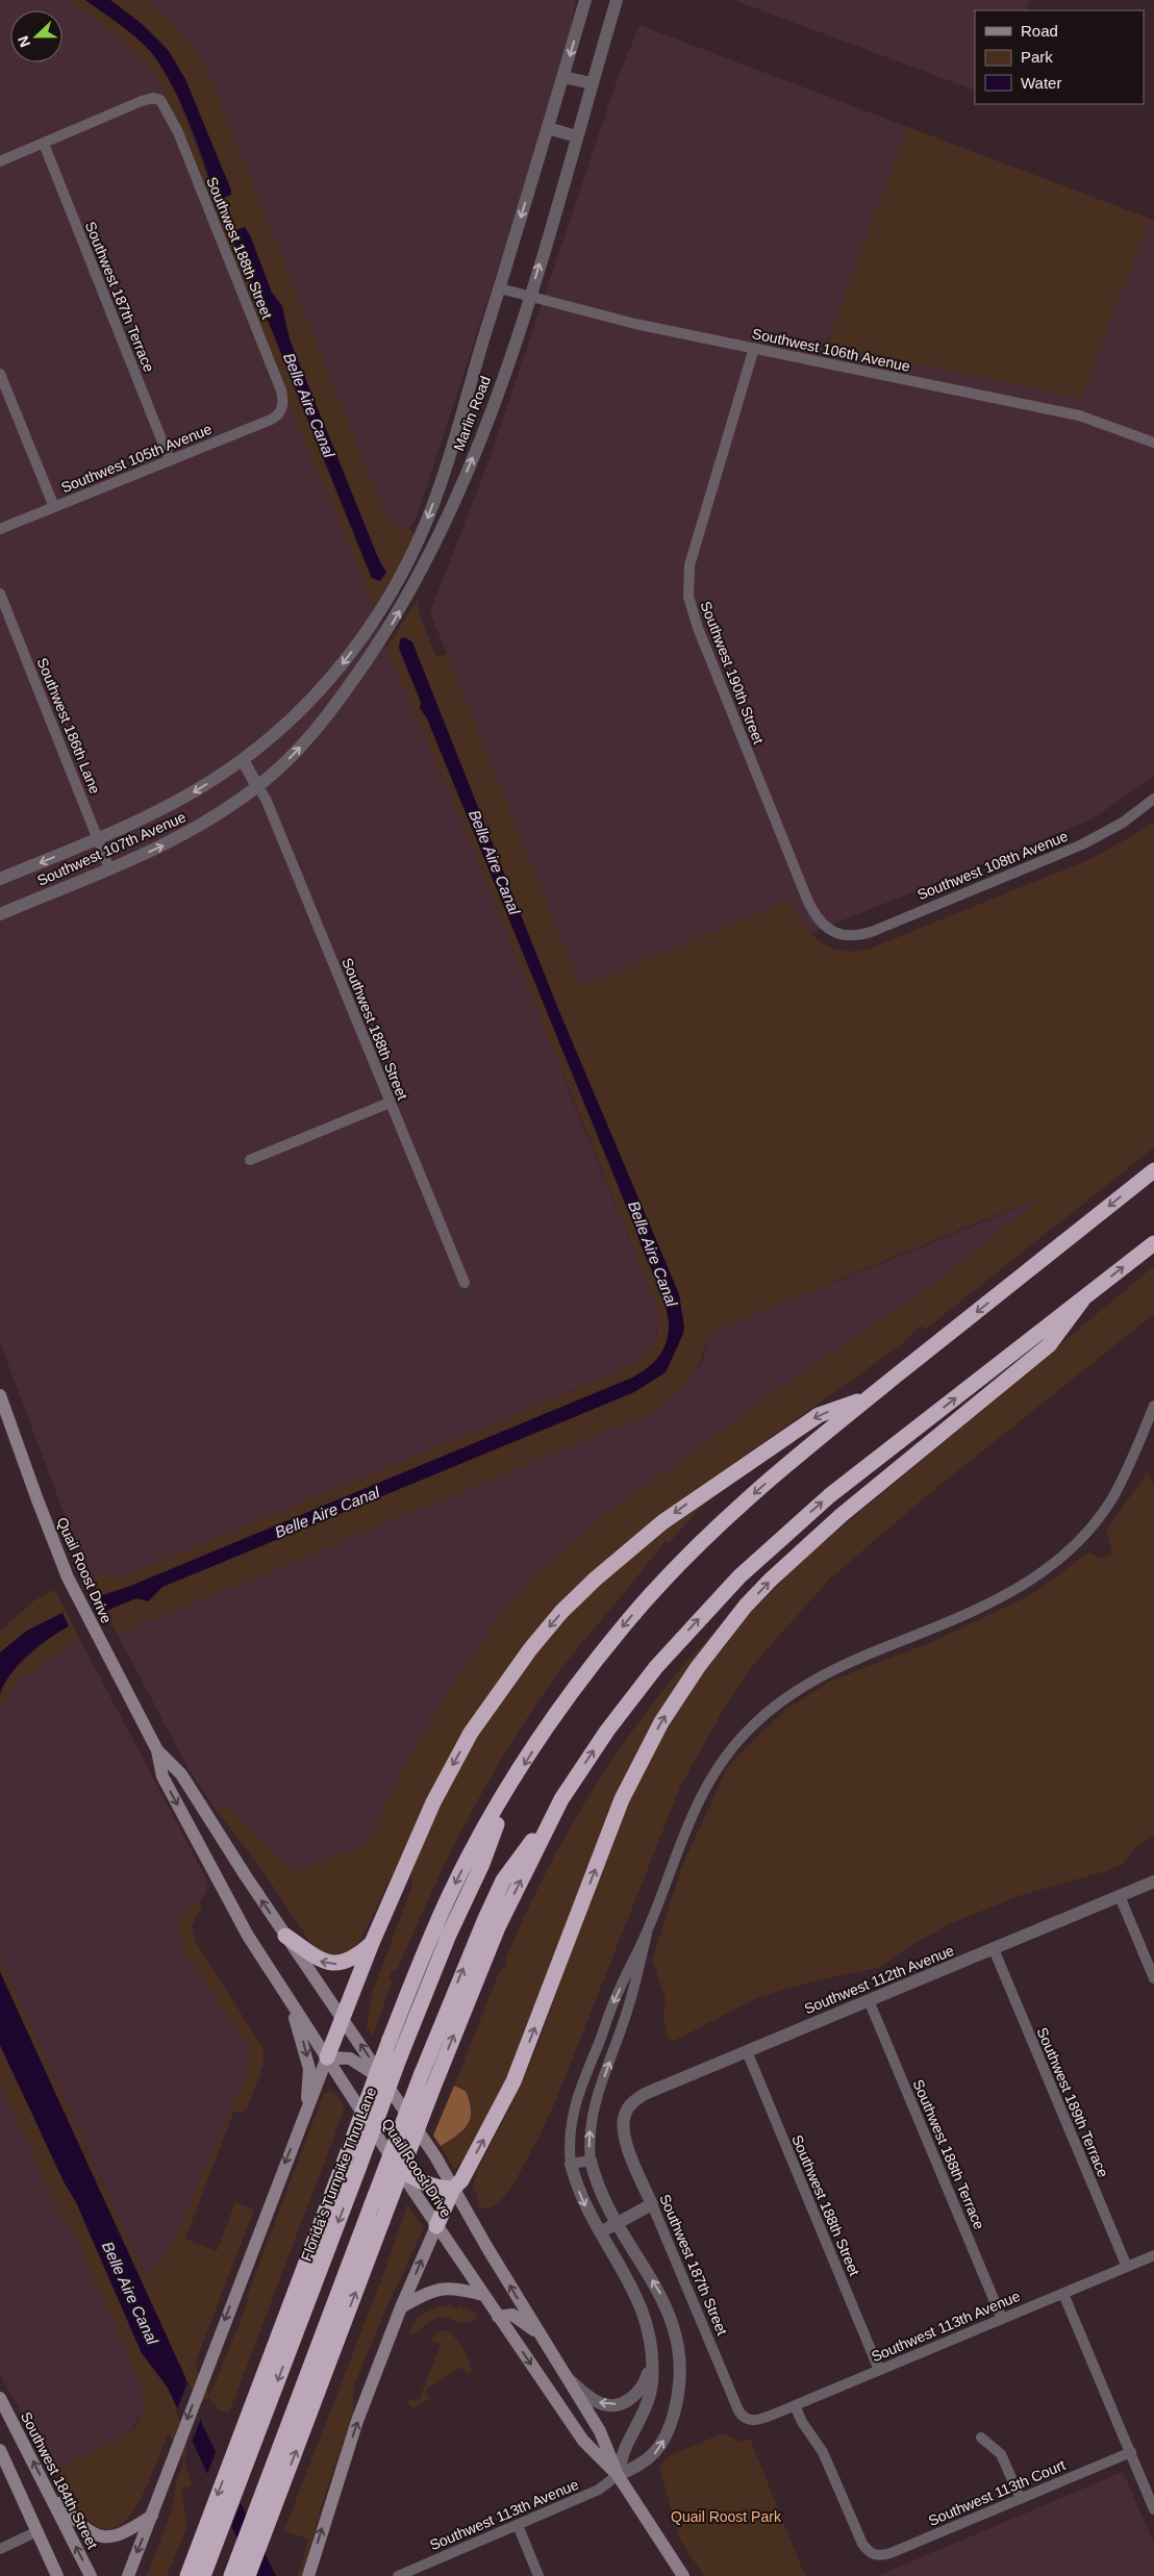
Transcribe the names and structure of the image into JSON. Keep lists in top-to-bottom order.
{
  "streets": {
    "highway": ["Florida's Turnpike Thru Lane"],
    "main road": ["Quail Roost Drive", "Southwest 184th Street"],
    "street": [
      "Southwest 188th Street",
      "Southwest 187th Terrace",
      "Southwest 106th Avenue",
      "Marlin Road",
      "Southwest 105th Avenue",
      "Southwest 190th Street",
      "Southwest 186th Lane",
      "Southwest 107th Avenue",
      "Southwest 108th Avenue",
      "Southwest 112th Avenue",
      "Southwest 189th Terrace",
      "Southwest 188th Terrace",
      "Southwest 187th Street",
      "Southwest 113th Avenue",
      "Southwest 113th Court"
    ]
  },
  "crossings": [
    ["Southwest 188th Street", "Southwest 187th Terrace"],
    ["Southwest 188th Street", "Marlin Road"],
    ["Southwest 188th Street", "Southwest 105th Avenue"],
    ["Southwest 188th Street", "Southwest 107th Avenue"],
    ["Southwest 188th Street", "Southwest 112th Avenue"],
    ["Southwest 188th Street", "Southwest 113th Avenue"],
    ["Southwest 187th Terrace", "Southwest 105th Avenue"],
    ["Southwest 106th Avenue", "Marlin Road"],
    ["Southwest 106th Avenue", "Southwest 190th Street"],
    ["Marlin Road", "Southwest 107th Avenue"],
    ["Southwest 190th Street", "Southwest 108th Avenue"],
    ["Southwest 186th Lane", "Southwest 107th Avenue"],
    ["Quail Roost Drive", "Southwest 113th Avenue"],
    ["Southwest 112th Avenue", "Southwest 189th Terrace"],
    ["Southwest 112th Avenue", "Southwest 188th Terrace"],
    ["Southwest 112th Avenue", "Southwest 187th Street"],
    ["Southwest 189th Terrace", "Southwest 113th Avenue"],
    ["Southwest 188th Terrace", "Southwest 113th Avenue"],
    ["Southwest 187th Street", "Southwest 113th Avenue"],
    ["Southwest 113th Avenue", "Southwest 113th Court"]
  ],
  "water": ["Belle Aire Canal"],
  "parks": ["Quail Roost Park"],
  "legend": ["Road", "Park", "Water"],
  "north": "left"
}
